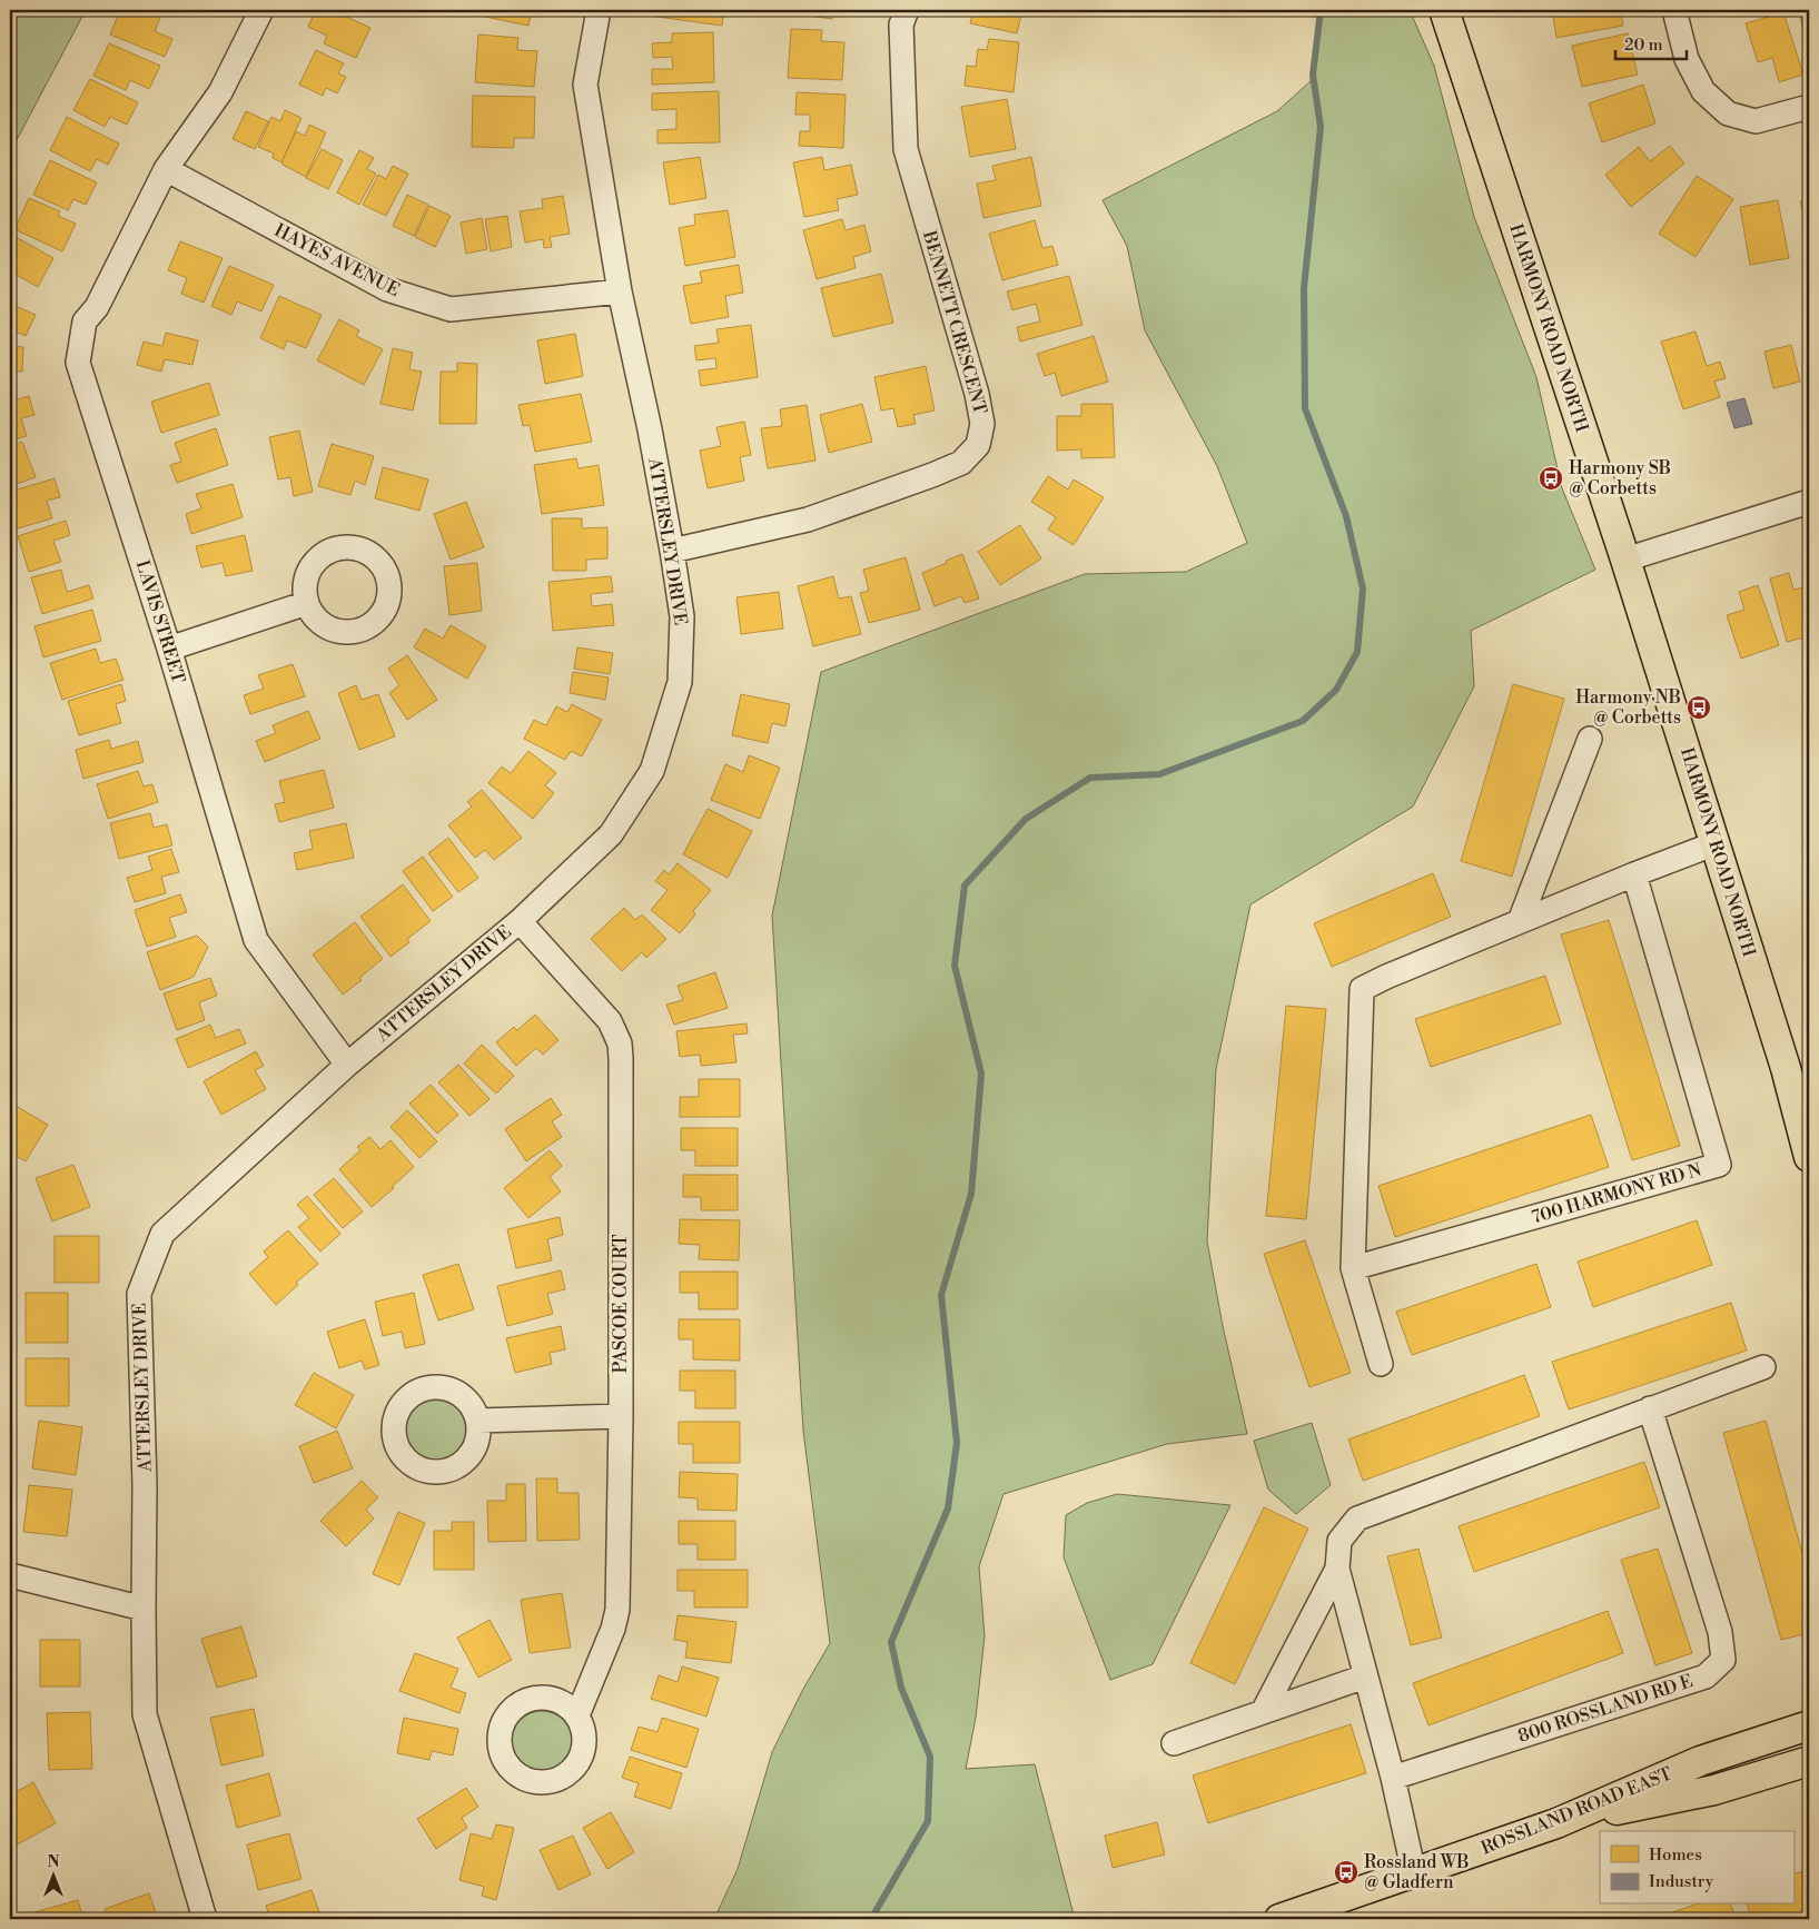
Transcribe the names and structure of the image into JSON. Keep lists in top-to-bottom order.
{
  "streets": {
    "main road": ["HARMONY ROAD NORTH", "ROSSLAND ROAD EAST"],
    "street": [
      "HAYES AVENUE",
      "BENNETT CRESCENT",
      "ATTERSLEY DRIVE",
      "LAVIS STREET",
      "700 HARMONY RD N",
      "PASCOE COURT",
      "800 ROSSLAND RD E"
    ]
  },
  "crossings": [
    ["HAYES AVENUE", "ATTERSLEY DRIVE"],
    ["HAYES AVENUE", "LAVIS STREET"],
    ["BENNETT CRESCENT", "ATTERSLEY DRIVE"],
    ["ATTERSLEY DRIVE", "LAVIS STREET"],
    ["ATTERSLEY DRIVE", "PASCOE COURT"]
  ],
  "places": {
    "bus stop": ["Harmony SB @ Corbetts", "Harmony NB @ Corbetts", "Rossland WB @ Gladfern"]
  },
  "legend": ["Homes", "Industry"],
  "scale_bar": "20 m",
  "north": "top"
}
